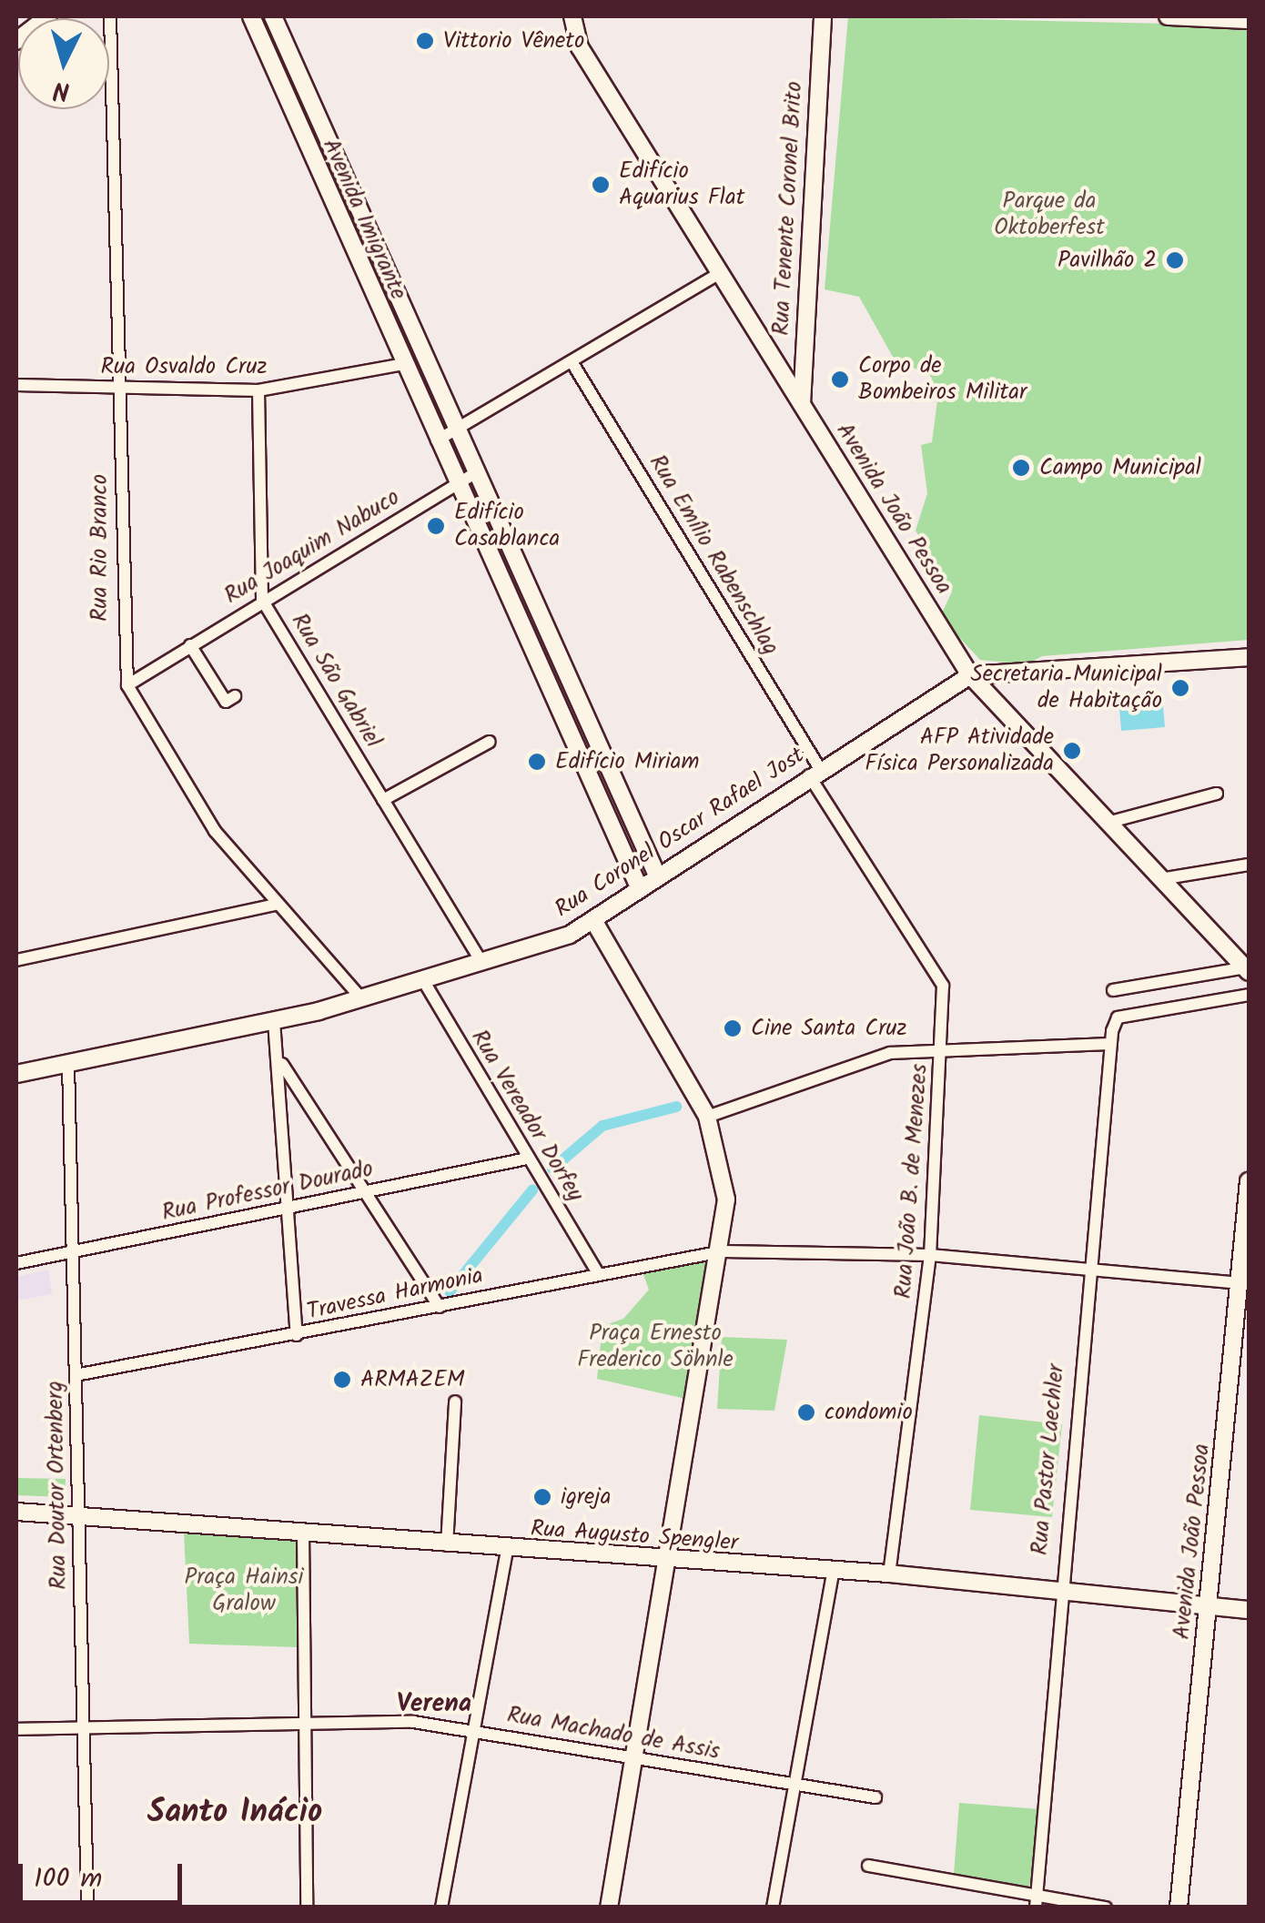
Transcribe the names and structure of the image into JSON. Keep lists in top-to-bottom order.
{
  "streets": {
    "street": [
      "Rua Tenente Coronel Brito",
      "Avenida Imigrante",
      "Rua Osvaldo Cruz",
      "Avenida João Pessoa",
      "Rua Joaquim Nabuco",
      "Rua Rio Branco",
      "Rua Emílio Rabenschlag",
      "Rua São Gabriel",
      "Rua Coronel Oscar Rafael Jost",
      "Rua Vereador Dorfey",
      "Rua João B. de Menezes",
      "Rua Professor Dourado",
      "Travessa Harmonia",
      "Rua Pastor Laechler",
      "Rua Doutor Ortenberg",
      "Rua Augusto Spengler",
      "Rua Machado de Assis"
    ]
  },
  "crossings": [
    ["Rua Tenente Coronel Brito", "Avenida João Pessoa"],
    ["Avenida Imigrante", "Rua Osvaldo Cruz"],
    ["Avenida Imigrante", "Rua Joaquim Nabuco"],
    ["Avenida Imigrante", "Rua Coronel Oscar Rafael Jost"],
    ["Rua Osvaldo Cruz", "Rua Rio Branco"],
    ["Rua Osvaldo Cruz", "Rua São Gabriel"],
    ["Avenida João Pessoa", "Rua Coronel Oscar Rafael Jost"],
    ["Avenida João Pessoa", "Travessa Harmonia"],
    ["Avenida João Pessoa", "Rua Augusto Spengler"],
    ["Rua Joaquim Nabuco", "Rua Rio Branco"],
    ["Rua Joaquim Nabuco", "Rua São Gabriel"],
    ["Rua Rio Branco", "Rua Coronel Oscar Rafael Jost"],
    ["Rua Emílio Rabenschlag", "Rua Coronel Oscar Rafael Jost"],
    ["Rua Emílio Rabenschlag", "Rua João B. de Menezes"],
    ["Rua São Gabriel", "Rua Coronel Oscar Rafael Jost"],
    ["Rua Coronel Oscar Rafael Jost", "Rua Vereador Dorfey"],
    ["Rua Coronel Oscar Rafael Jost", "Rua João B. de Menezes"],
    ["Rua Coronel Oscar Rafael Jost", "Rua Doutor Ortenberg"],
    ["Rua Vereador Dorfey", "Rua Professor Dourado"],
    ["Rua Vereador Dorfey", "Travessa Harmonia"],
    ["Rua João B. de Menezes", "Travessa Harmonia"],
    ["Rua João B. de Menezes", "Rua Augusto Spengler"],
    ["Rua Professor Dourado", "Rua Doutor Ortenberg"],
    ["Travessa Harmonia", "Rua Pastor Laechler"],
    ["Travessa Harmonia", "Rua Doutor Ortenberg"],
    ["Rua Pastor Laechler", "Rua Augusto Spengler"],
    ["Rua Doutor Ortenberg", "Rua Augusto Spengler"],
    ["Rua Doutor Ortenberg", "Rua Machado de Assis"]
  ],
  "districts": ["Verena", "Santo Inácio"],
  "parks": ["Parque da Oktoberfest", "Praça Ernesto Frederico Söhnle", "Praça Hainsi Gralow"],
  "places": [
    "Vittorio Vêneto",
    "Edifício Aquarius Flat",
    "Pavilhão 2",
    "Corpo de Bombeiros Militar",
    "Campo Municipal",
    "Edifício Casablanca",
    "Secretaria Municipal de Habitação",
    "AFP Atividade Física Personalizada",
    "Edifício Miriam",
    "Cine Santa Cruz",
    "ARMAZEM",
    "condomio",
    "igreja"
  ],
  "scale_bar": "100 m",
  "north": "bottom"
}
